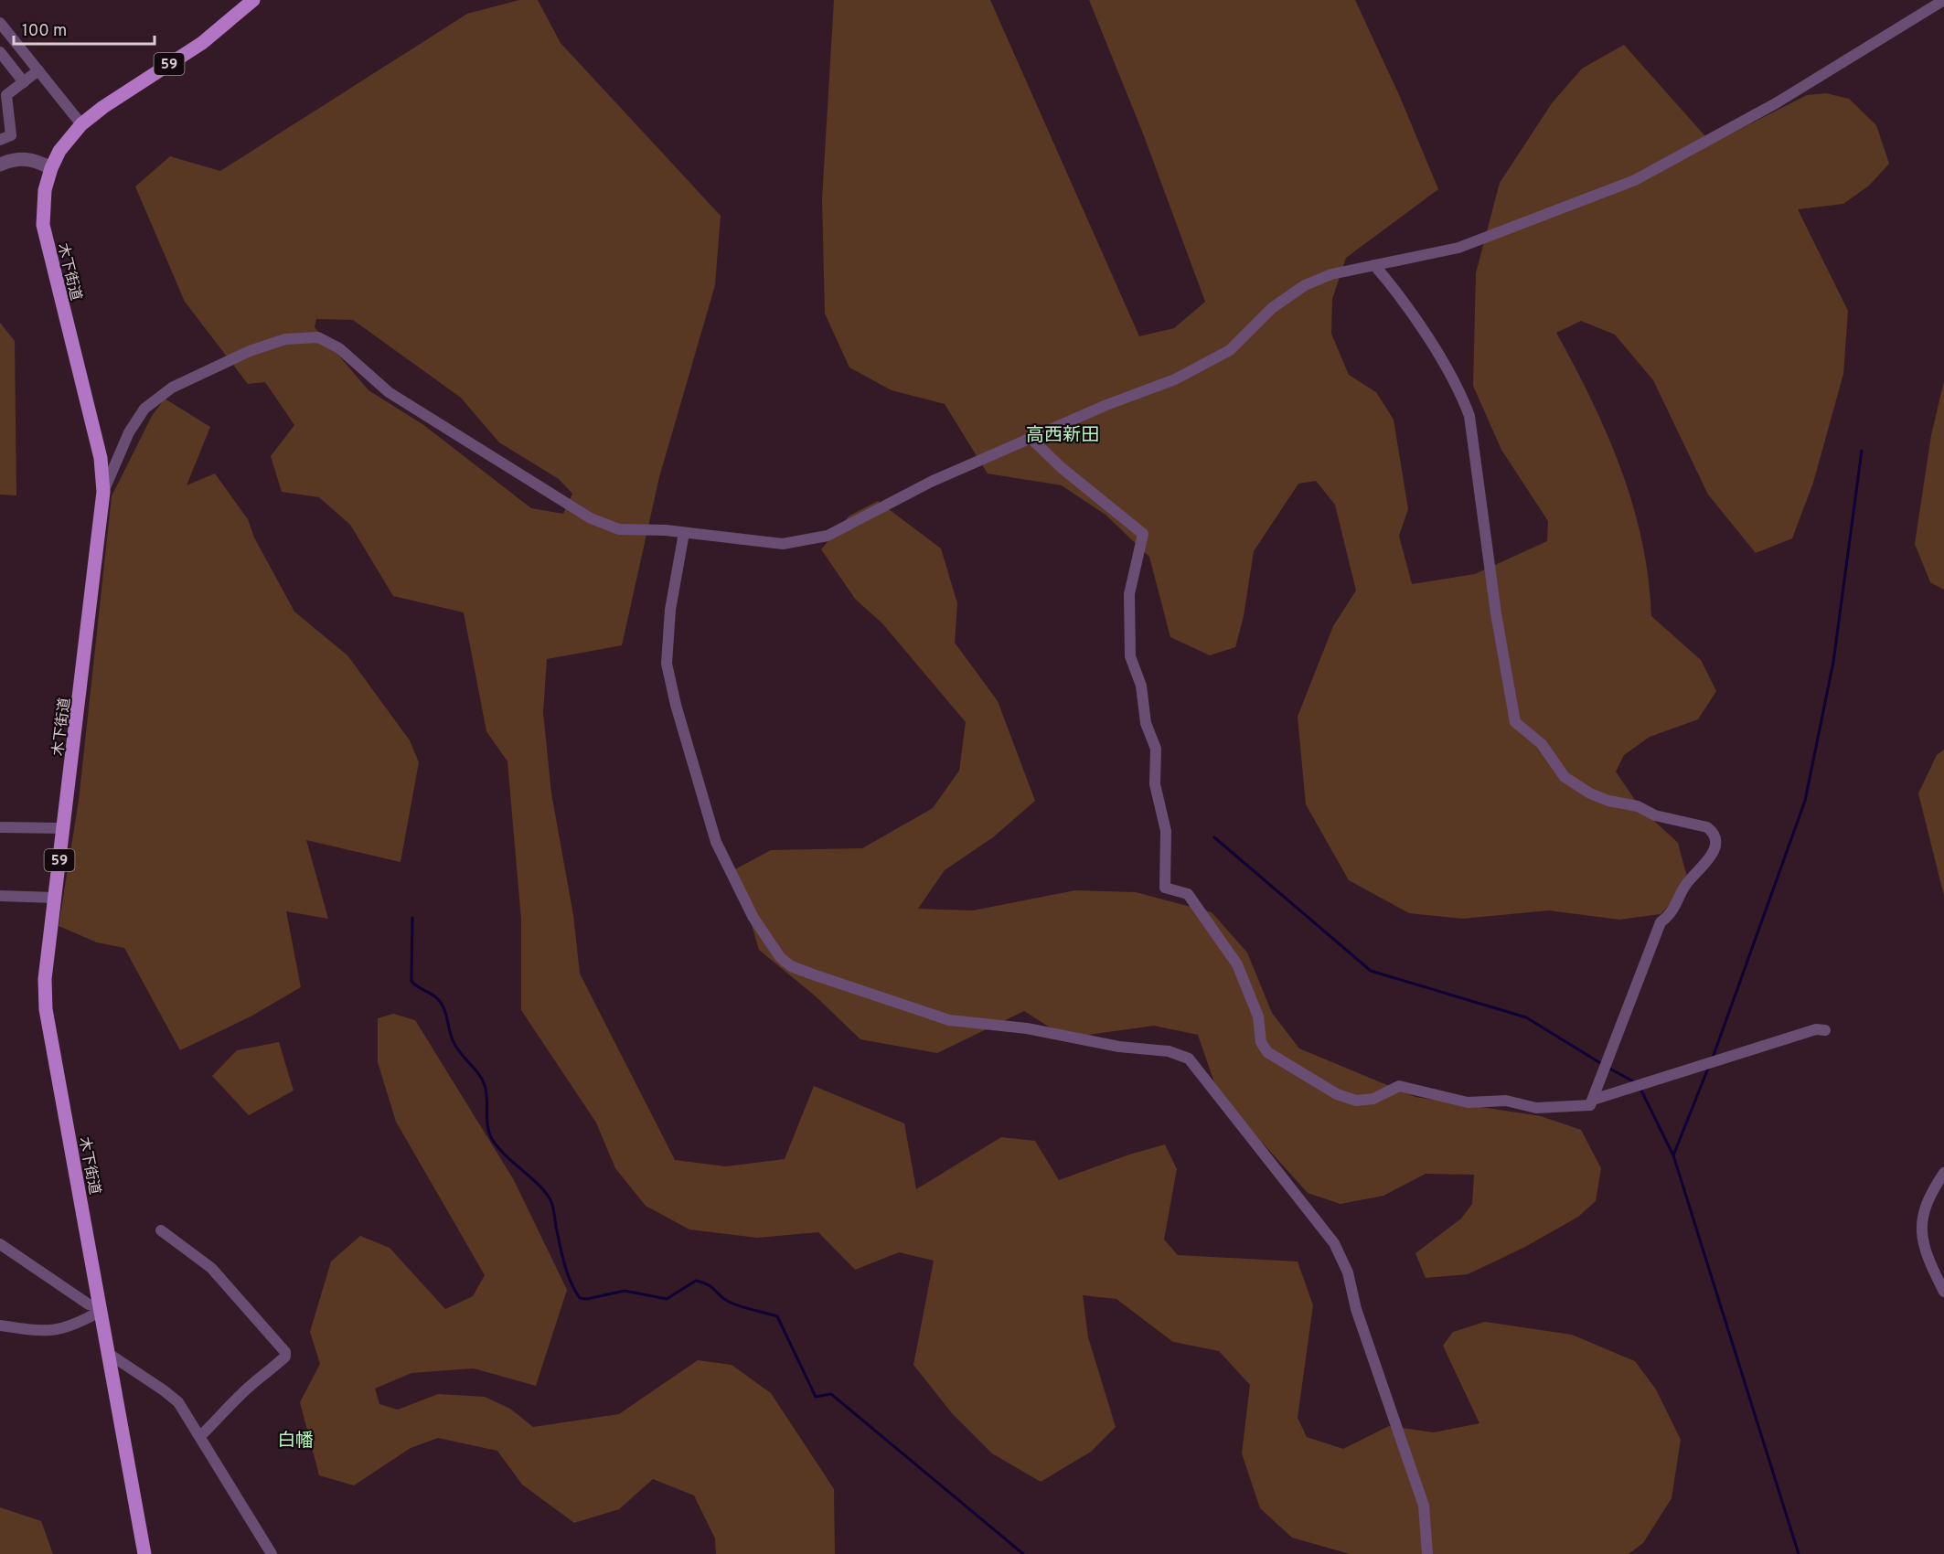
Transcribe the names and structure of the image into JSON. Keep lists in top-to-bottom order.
{
  "streets": {
    "main road": ["59", "木下街道"]
  },
  "districts": ["高西新田", "白幡"],
  "scale_bar": "100 m"
}
